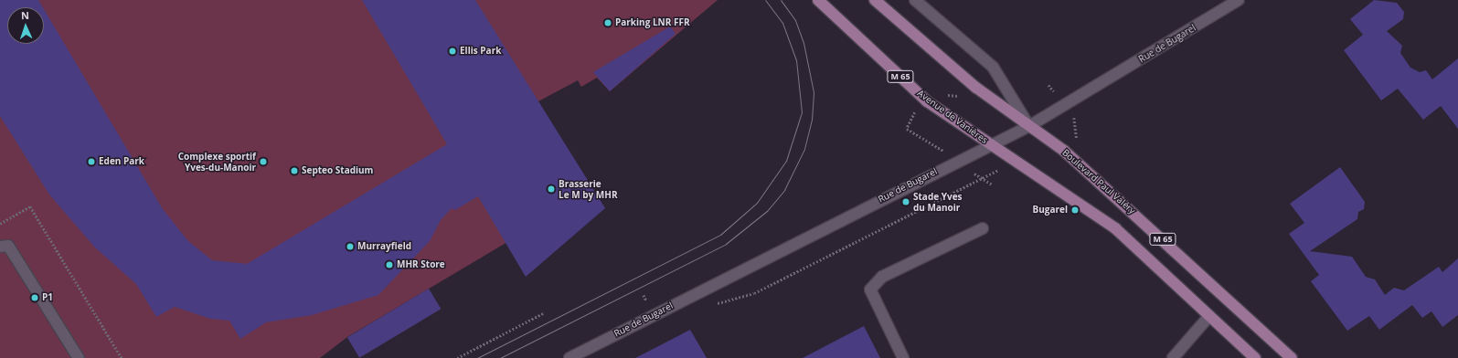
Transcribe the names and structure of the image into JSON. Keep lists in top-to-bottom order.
{
  "streets": {
    "main road": ["M 65", "Avenue de Vanières", "Boulevard Paul Valéry"],
    "street": ["Rue de Bugarel"]
  },
  "crossings": [
    ["Rue de Bugarel", "M 65"],
    ["Rue de Bugarel", "Avenue de Vanières"],
    ["Rue de Bugarel", "Boulevard Paul Valéry"],
    ["M 65", "Avenue de Vanières"],
    ["M 65", "Boulevard Paul Valéry"]
  ],
  "places": [
    "Parking LNR FFR",
    "Ellis Park",
    "Eden Park",
    "Complexe sportif Yves-du-Manoir",
    "Septeo Stadium",
    "Brasserie Le M by MHR",
    "Stade Yves du Manoir",
    "Bugarel",
    "Murrayfield",
    "MHR Store",
    "P1"
  ],
  "north": "top"
}
